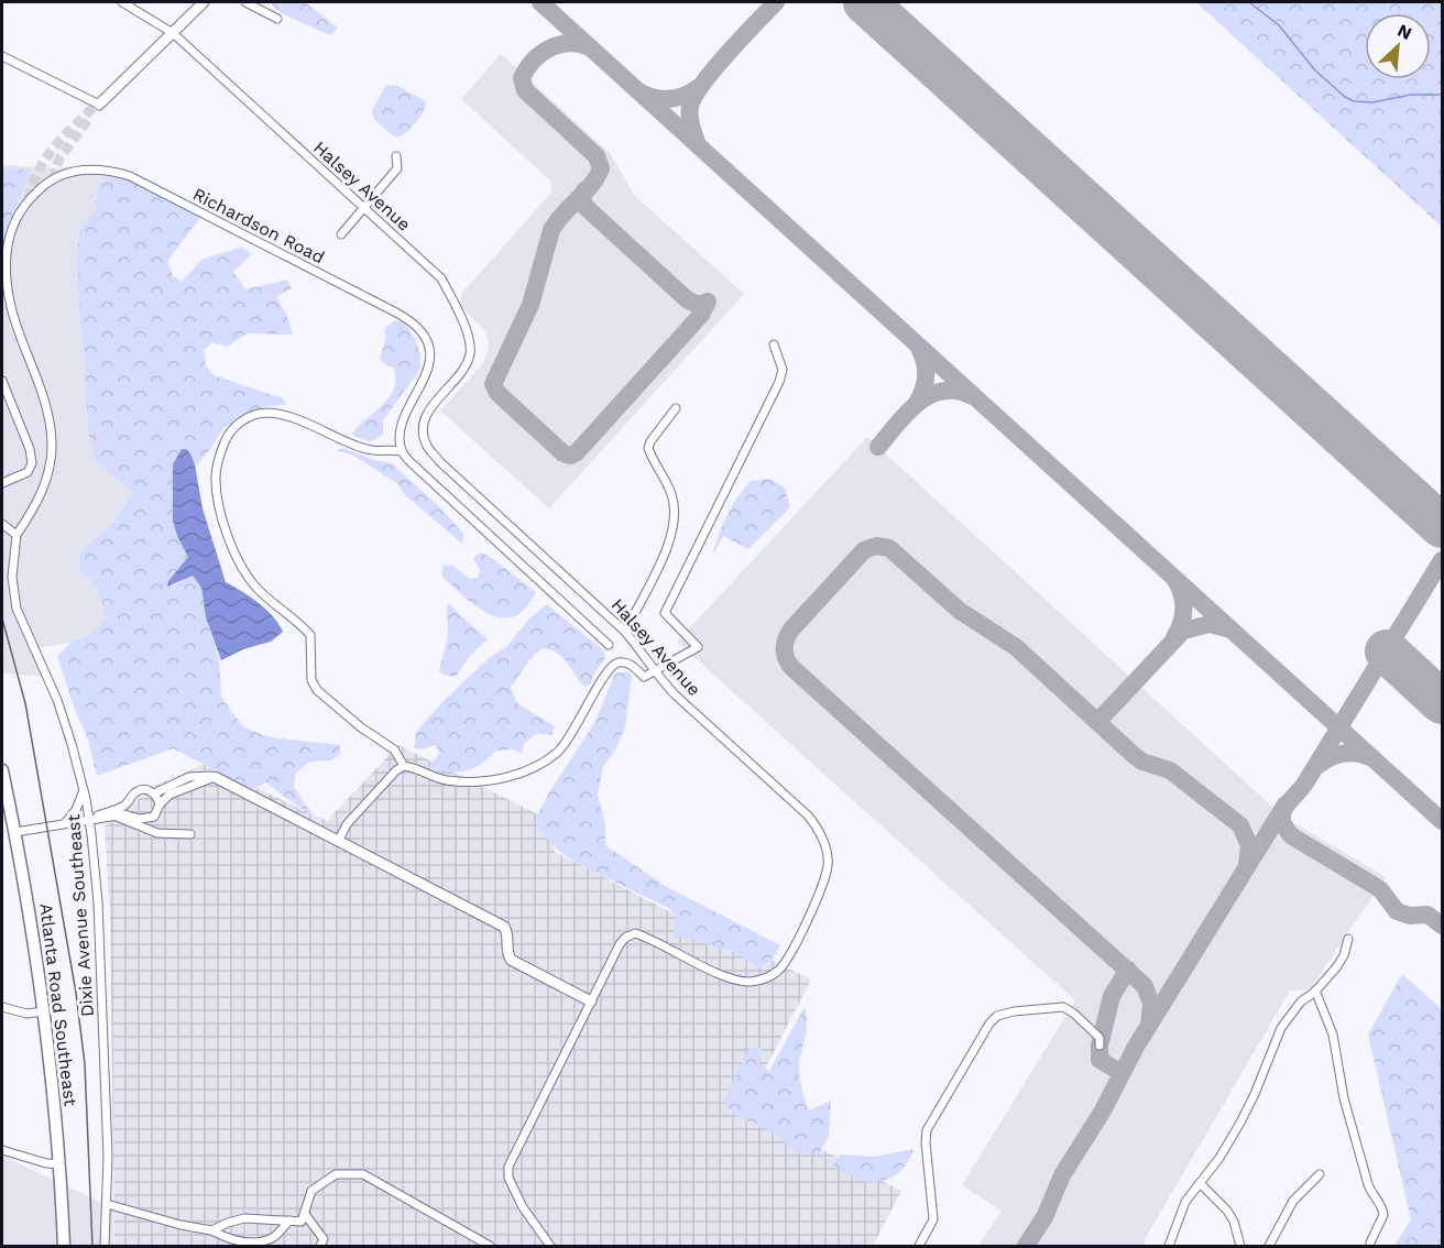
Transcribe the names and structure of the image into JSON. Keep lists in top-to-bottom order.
{
  "streets": {
    "main road": ["Atlanta Road Southeast"],
    "street": ["Halsey Avenue", "Richardson Road", "Dixie Avenue Southeast"]
  },
  "crossings": [
    ["Richardson Road", "Dixie Avenue Southeast"]
  ],
  "north": "top right"
}
